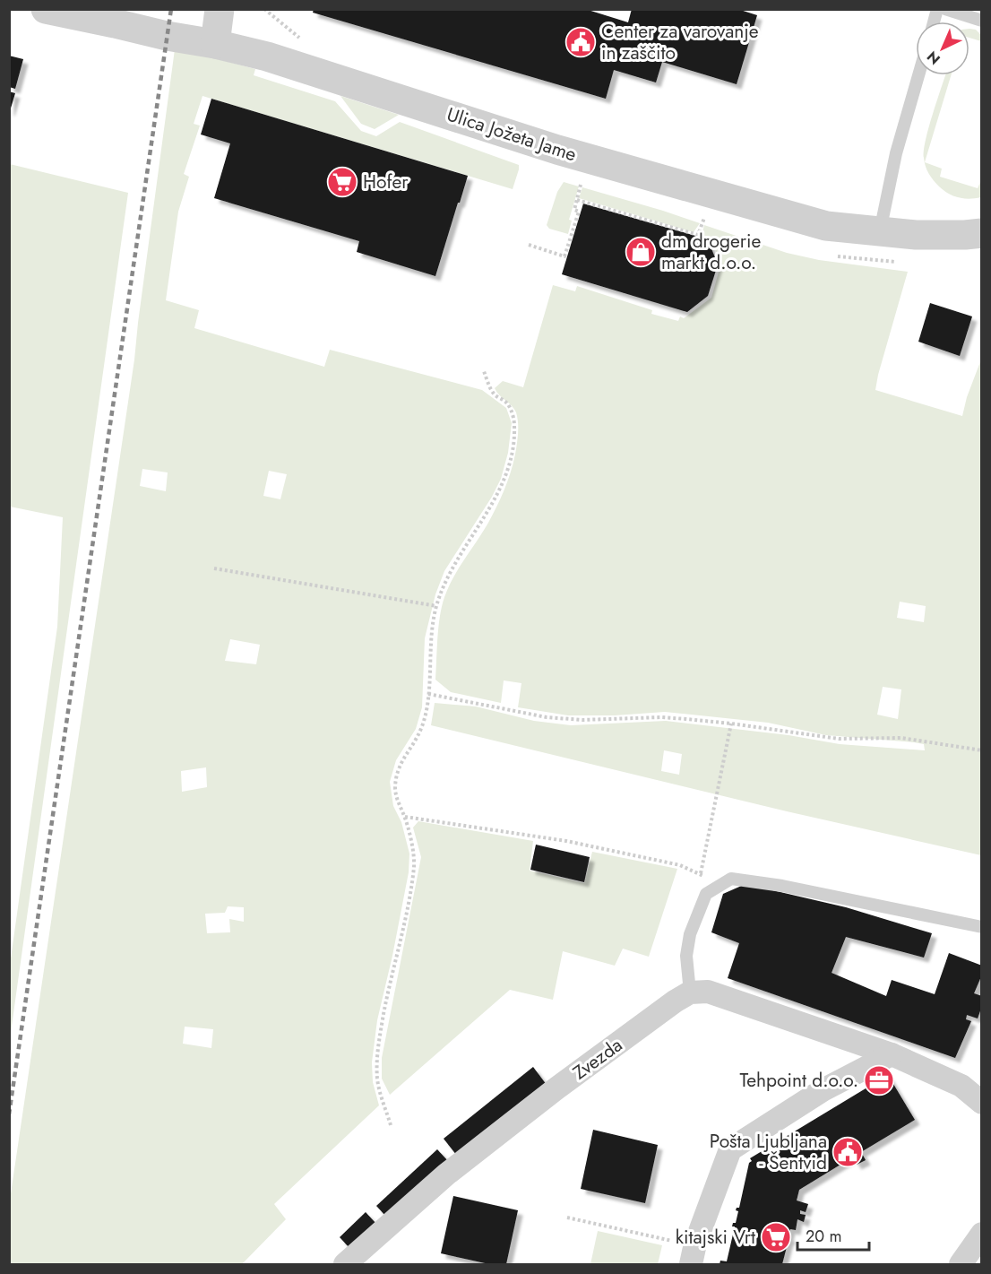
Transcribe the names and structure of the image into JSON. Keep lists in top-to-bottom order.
{
  "streets": {
    "street": ["Ulica Jožeta Jame", "Zvezda"]
  },
  "places": {
    "public building": ["Center za varovanje in zaščito", "Pošta Ljubljana - Šentvid"],
    "supermarket": ["Hofer", "kitajski Vrt"],
    "shop": ["dm drogerie markt d.o.o."],
    "office": ["Tehpoint d.o.o."]
  },
  "scale_bar": "20 m",
  "north": "bottom left"
}
